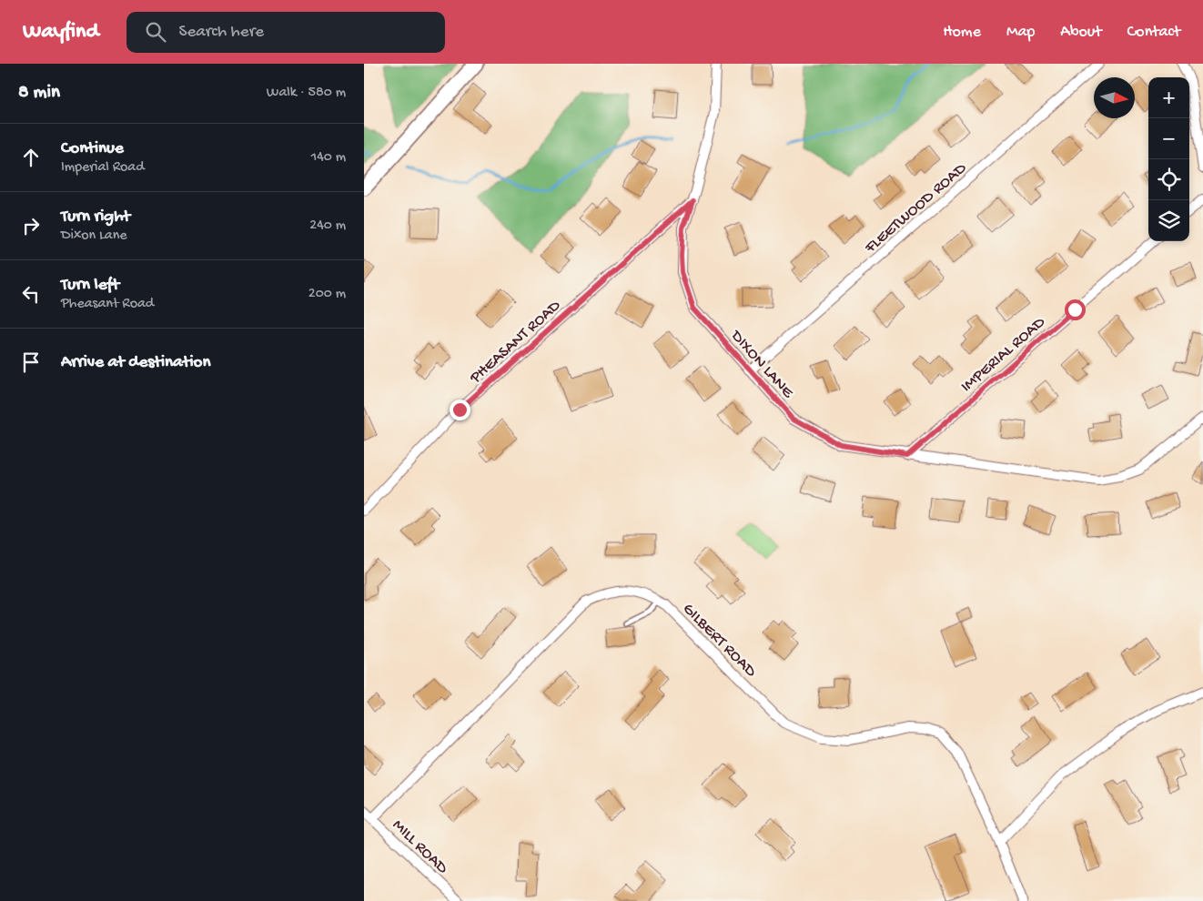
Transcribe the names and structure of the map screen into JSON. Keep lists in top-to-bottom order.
{
  "streets": {
    "street": [
      "FLEETWOOD ROAD",
      "PHEASANT ROAD",
      "IMPERIAL ROAD",
      "DIXON LANE",
      "GILBERT ROAD",
      "MILL ROAD"
    ]
  },
  "crossings": [
    ["FLEETWOOD ROAD", "DIXON LANE"],
    ["PHEASANT ROAD", "DIXON LANE"],
    ["IMPERIAL ROAD", "DIXON LANE"],
    ["GILBERT ROAD", "MILL ROAD"]
  ],
  "north": "right",
  "page": {
    "header": "Wayfind",
    "search": "Search here",
    "nav": [
      "Home",
      "Map",
      "About",
      "Contact"
    ],
    "heading": ["8 min", "Walk · 580 m"],
    "map_buttons": ["+", "−"],
    "list": [
      ["Continue", "Imperial Road", "140 m"],
      ["Turn right", "Dixon Lane", "240 m"],
      ["Turn left", "Pheasant Road", "200 m"],
      "Arrive at destination"
    ]
  }
}
